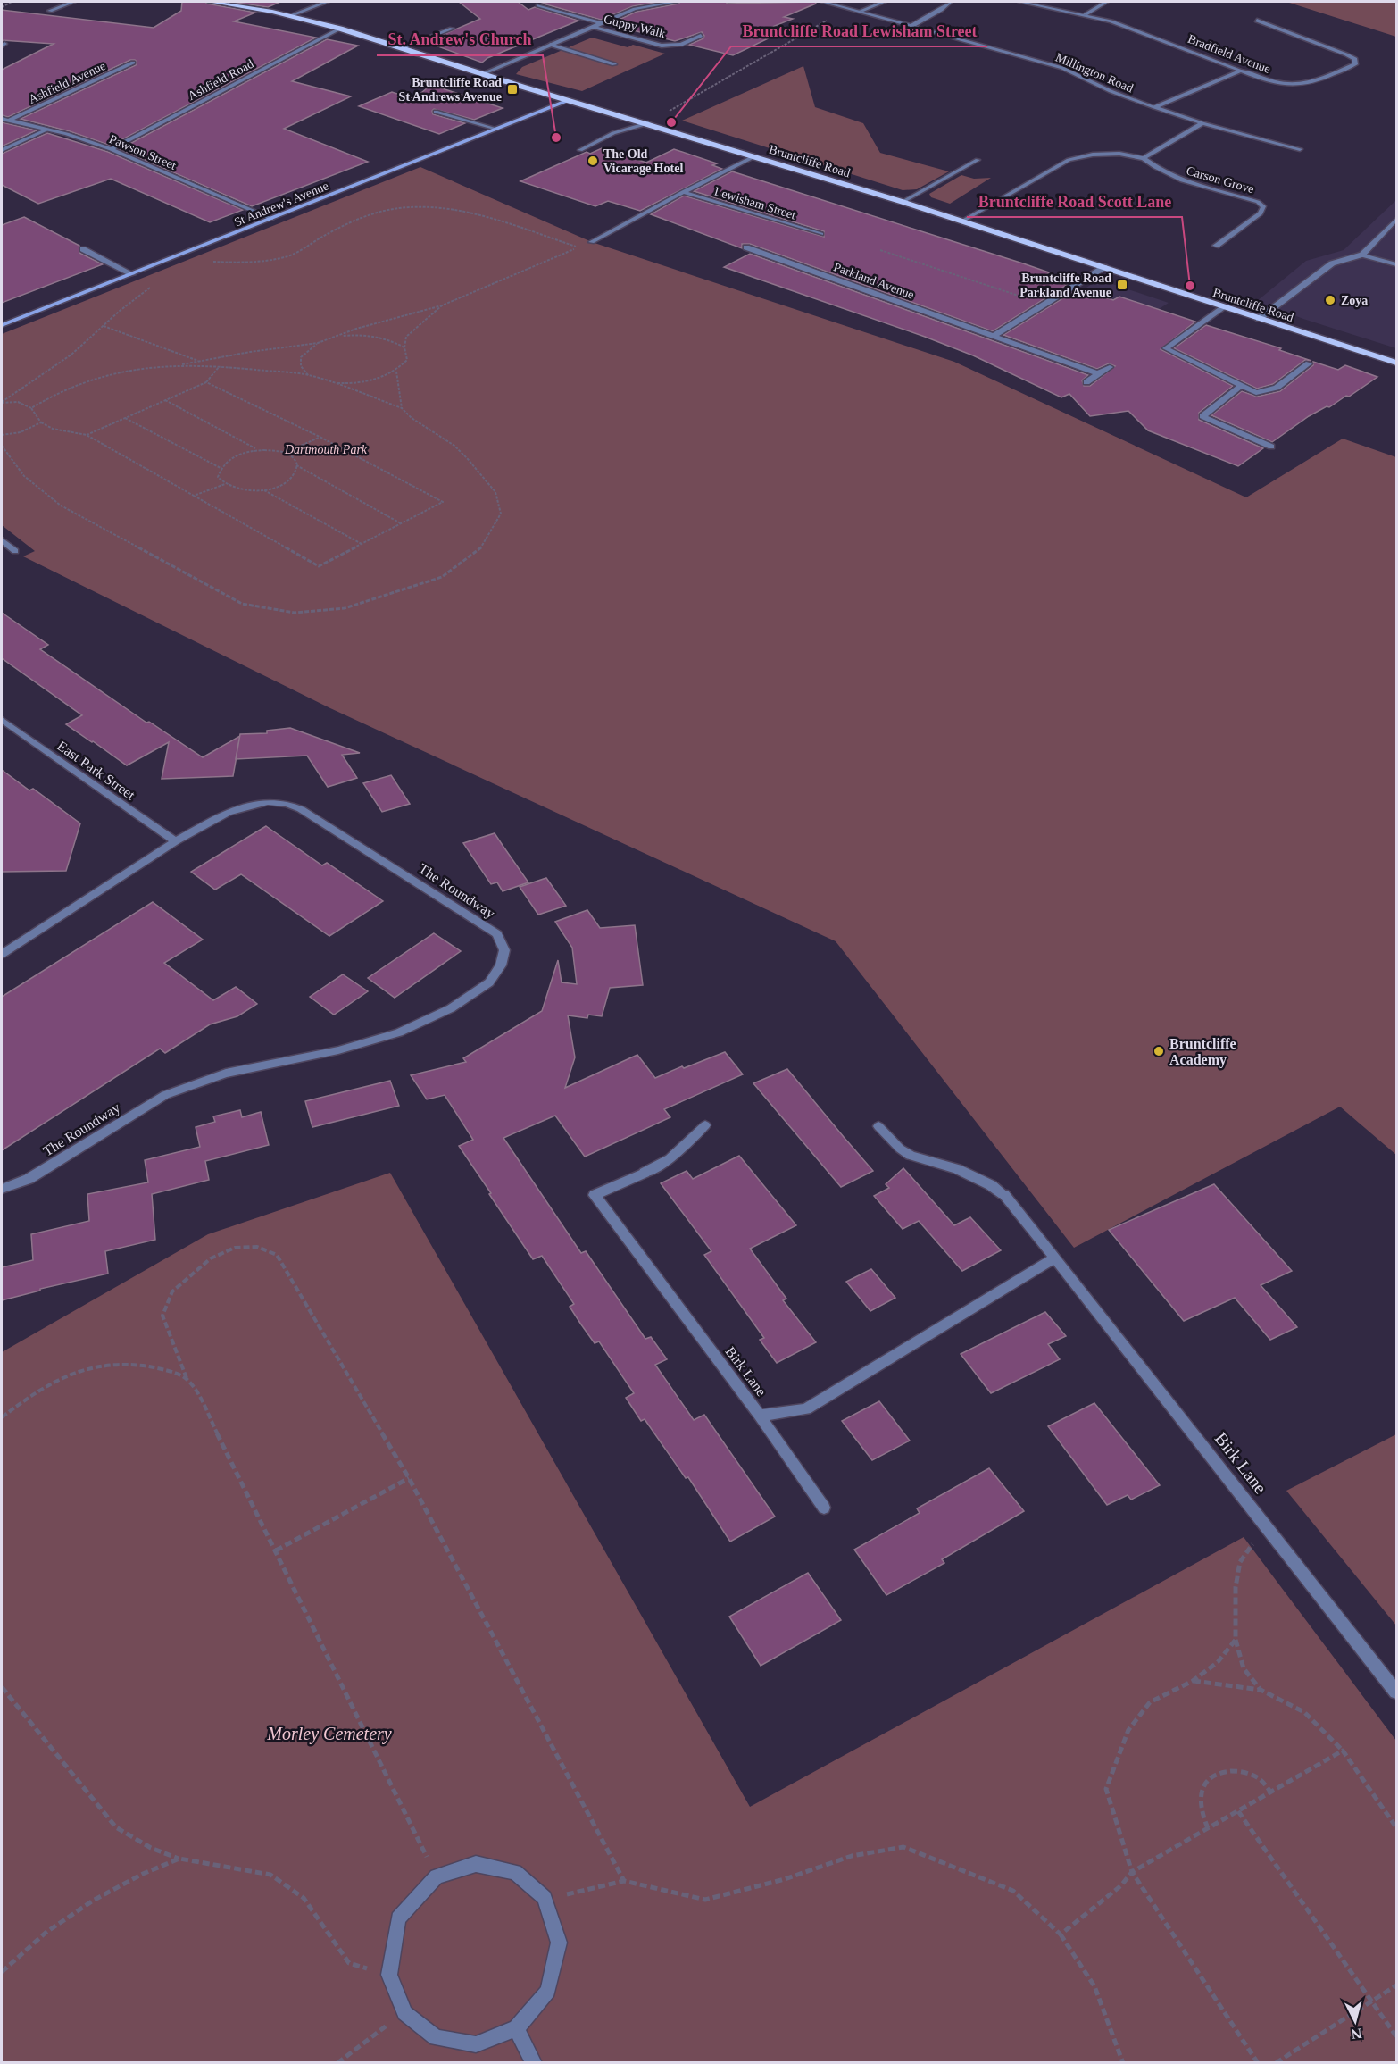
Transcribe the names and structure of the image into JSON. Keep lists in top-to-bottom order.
{
  "streets": {
    "main road": ["Bruntcliffe Road"],
    "street": [
      "Guppy Walk",
      "Bradfield Avenue",
      "Millington Road",
      "Ashfield Road",
      "Ashfield Avenue",
      "Pawson Street",
      "Carson Grove",
      "Lewisham Street",
      "St Andrew's Avenue",
      "Parkland Avenue",
      "East Park Street",
      "The Roundway",
      "Birk Lane"
    ]
  },
  "crossings": [
    ["Ashfield Road", "Pawson Street"],
    ["Ashfield Road", "Bruntcliffe Road"],
    ["Ashfield Avenue", "Pawson Street"],
    ["Pawson Street", "St Andrew's Avenue"],
    ["Bruntcliffe Road", "Lewisham Street"],
    ["Bruntcliffe Road", "St Andrew's Avenue"],
    ["East Park Street", "The Roundway"]
  ],
  "parks": ["Dartmouth Park", "Morley Cemetery"],
  "places": {
    "transit": ["Bruntcliffe Road St Andrews Avenue", "Bruntcliffe Road Parkland Avenue"],
    "other": [
      "Bruntcliffe Road Lewisham Street",
      "St. Andrew's Church",
      "The Old Vicarage Hotel",
      "Bruntcliffe Road Scott Lane",
      "Zoya",
      "Bruntcliffe Academy"
    ]
  },
  "north": "bottom"
}
